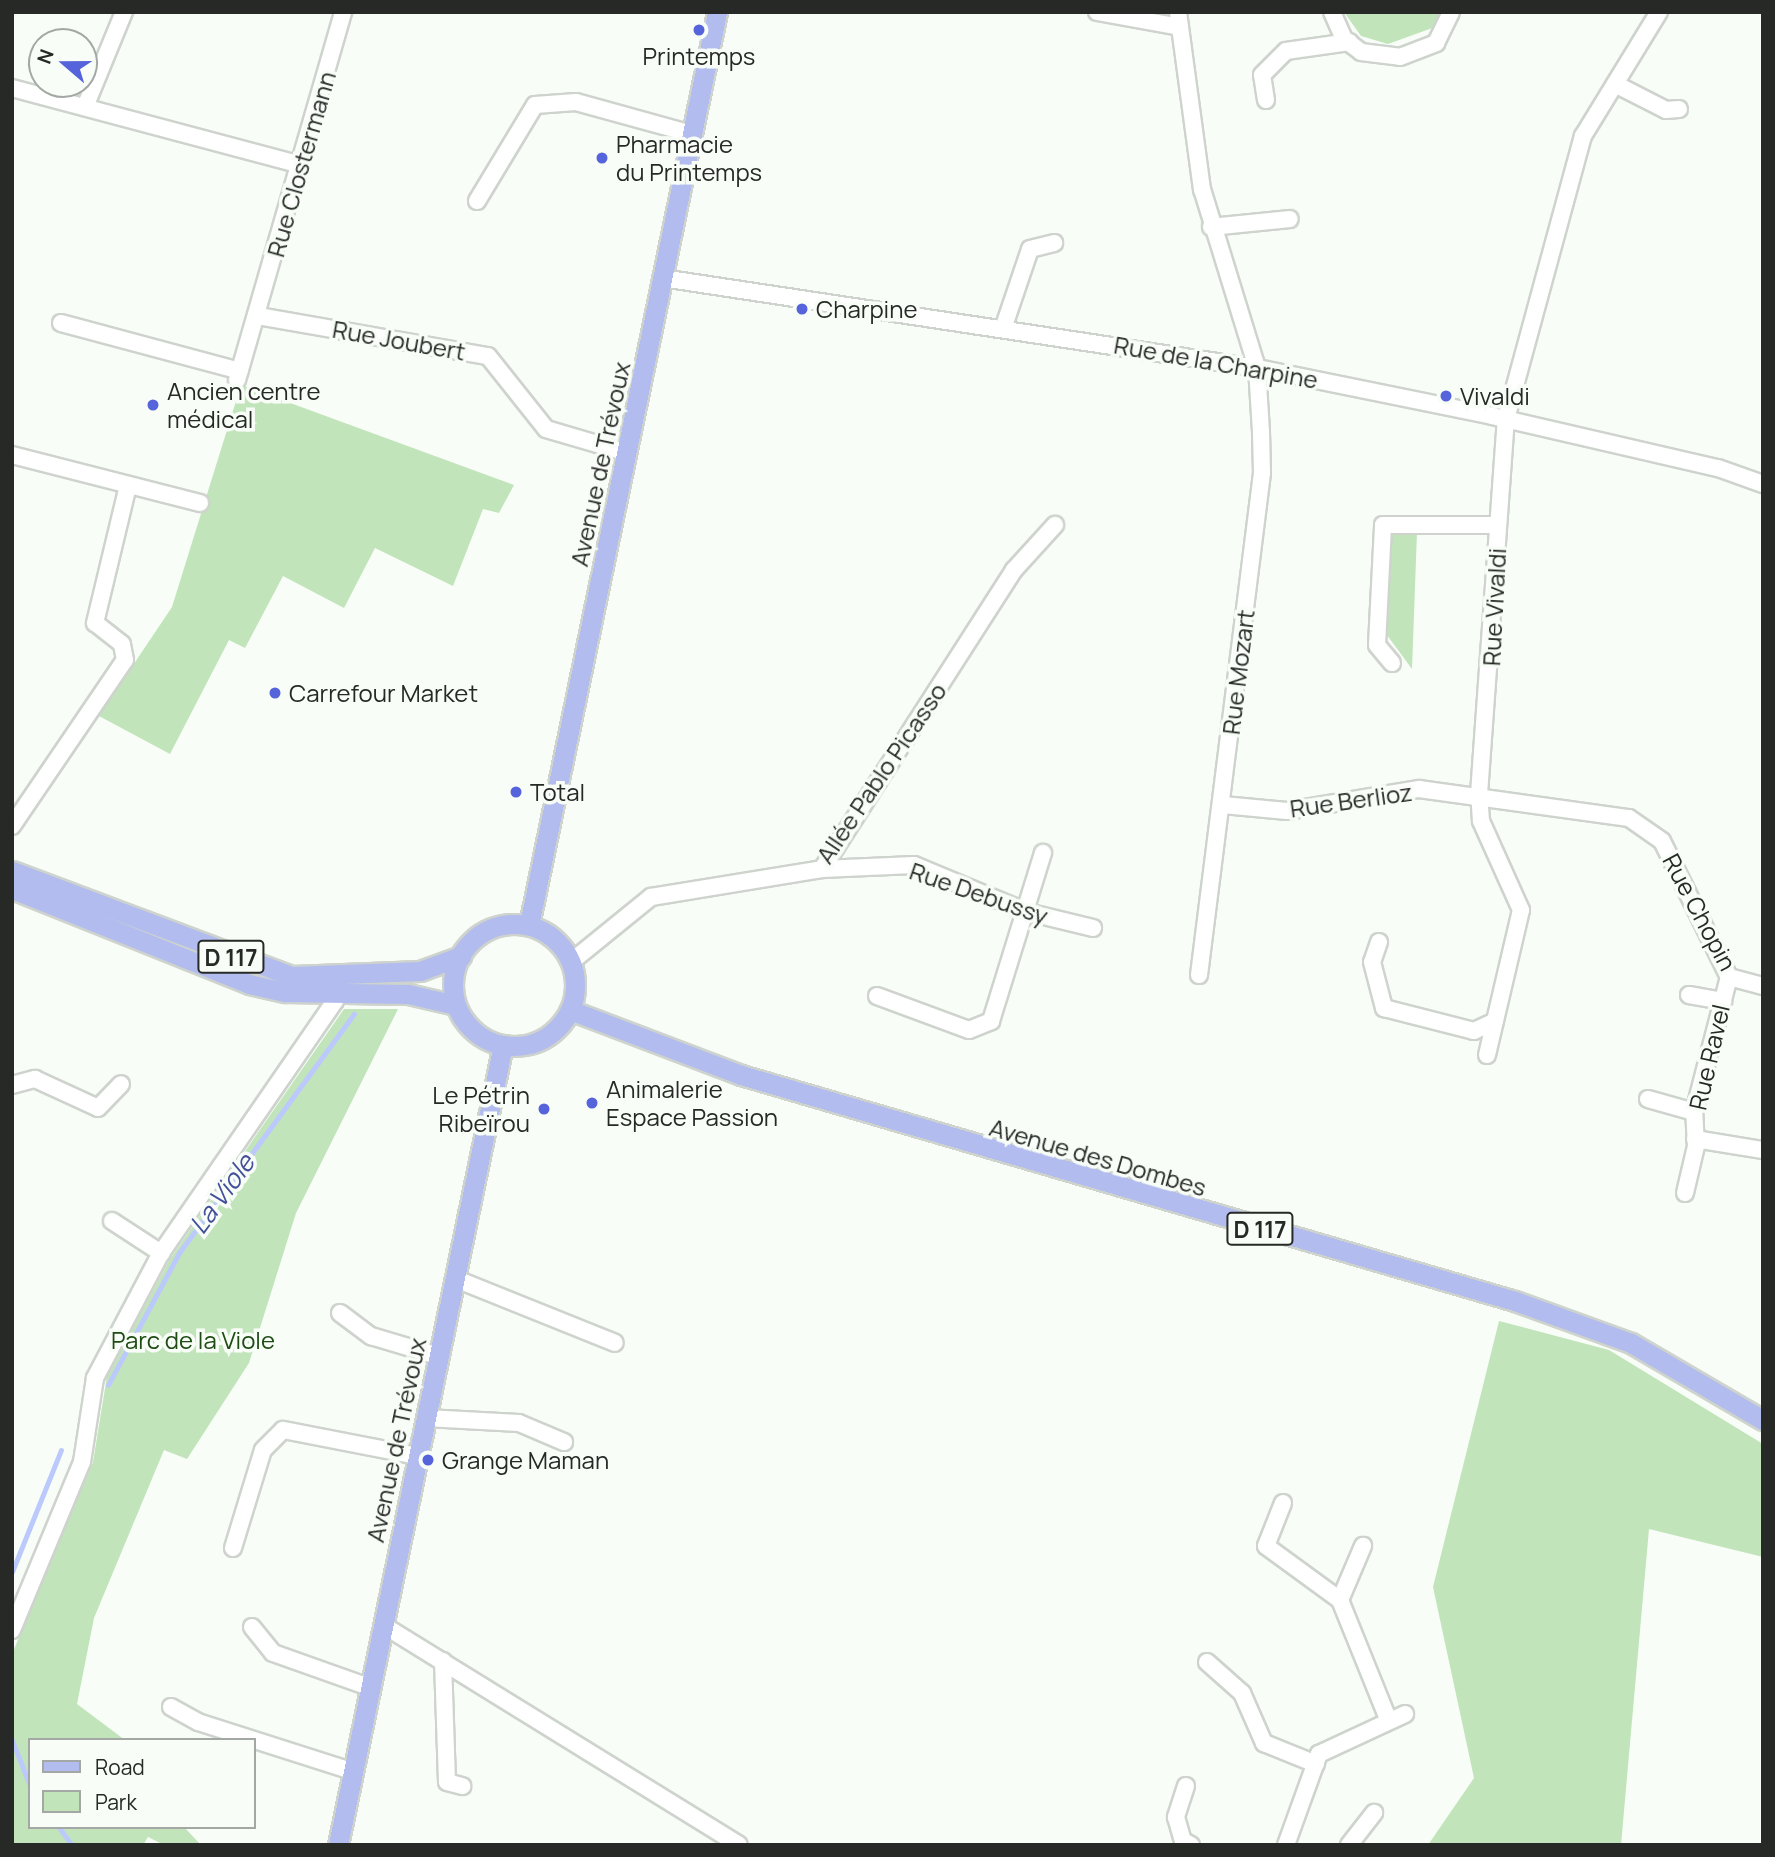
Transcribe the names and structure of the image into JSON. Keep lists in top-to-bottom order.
{
  "streets": {
    "main road": ["Avenue de Trévoux", "D 117", "Avenue des Dombes"],
    "street": [
      "Rue Clostermann",
      "Rue Joubert",
      "Rue de la Charpine",
      "Rue Vivaldi",
      "Rue Mozart",
      "Allée Pablo Picasso",
      "Rue Berlioz",
      "Rue Debussy",
      "Rue Chopin",
      "Rue Ravel"
    ]
  },
  "crossings": [
    ["Rue Clostermann", "Rue Joubert"],
    ["Rue Joubert", "Avenue de Trévoux"],
    ["Rue de la Charpine", "Avenue de Trévoux"],
    ["Rue de la Charpine", "Rue Vivaldi"],
    ["Rue de la Charpine", "Rue Mozart"],
    ["Avenue de Trévoux", "Allée Pablo Picasso"],
    ["Avenue de Trévoux", "D 117"],
    ["Avenue de Trévoux", "Avenue des Dombes"],
    ["Rue Vivaldi", "Rue Berlioz"],
    ["Rue Vivaldi", "Rue Chopin"],
    ["Rue Mozart", "Rue Berlioz"],
    ["Allée Pablo Picasso", "Rue Debussy"],
    ["Allée Pablo Picasso", "D 117"],
    ["Allée Pablo Picasso", "Avenue des Dombes"],
    ["Rue Berlioz", "Rue Chopin"],
    ["Rue Chopin", "Rue Ravel"],
    ["D 117", "Avenue des Dombes"]
  ],
  "water": ["La Viole"],
  "parks": ["Parc de la Viole"],
  "places": [
    "Printemps",
    "Pharmacie du Printemps",
    "Charpine",
    "Vivaldi",
    "Ancien centre médical",
    "Carrefour Market",
    "Total",
    "Animalerie Espace Passion",
    "Le Pétrin Ribeïrou",
    "Grange Maman"
  ],
  "legend": ["Road", "Park"],
  "north": "left"
}
